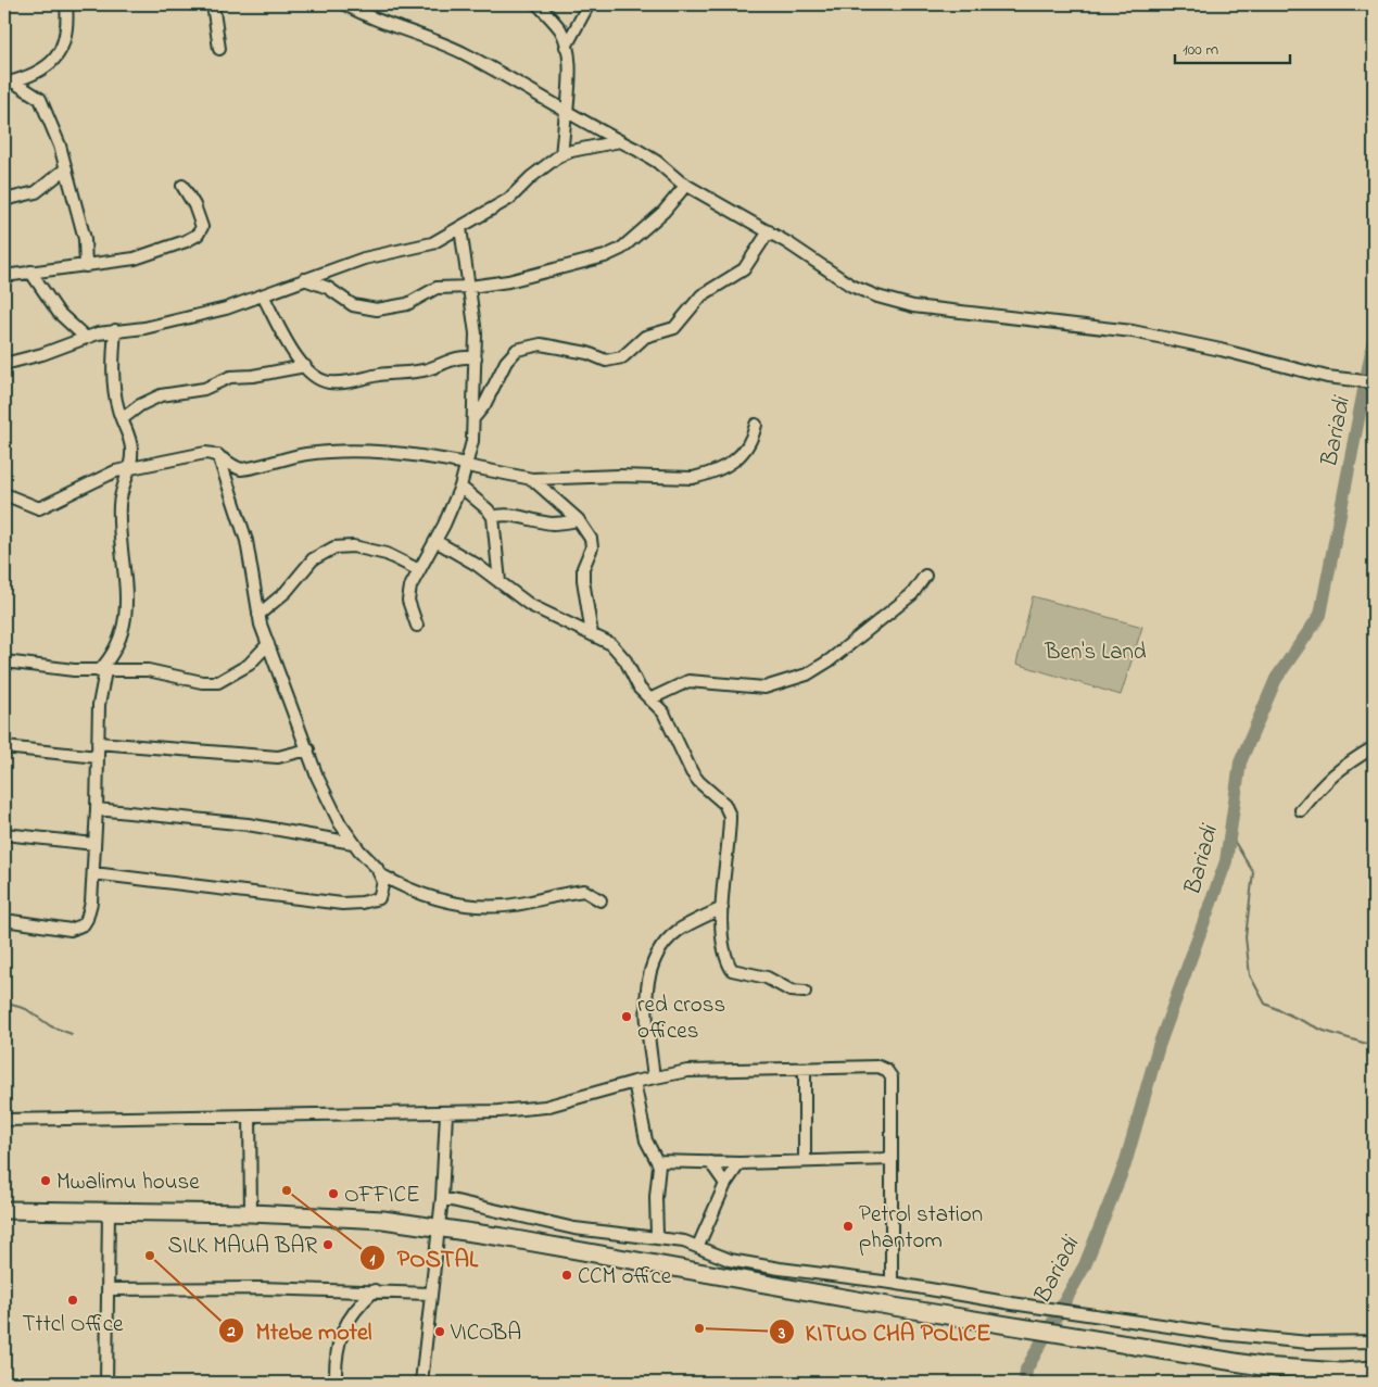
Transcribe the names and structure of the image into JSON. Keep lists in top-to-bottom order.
{
  "water": ["Bariadi"],
  "parks": ["Ben's Land"],
  "places": [
    "red cross offices",
    "Mwalimu house",
    "POSTAL",
    "OFFICE",
    "Petrol station phantom",
    "SILK MAUA BAR",
    "Mtebe motel",
    "CCM office",
    "Tttcl Office",
    "KITUO CHA POLICE",
    "VICOBA"
  ],
  "scale_bar": "100 m"
}
